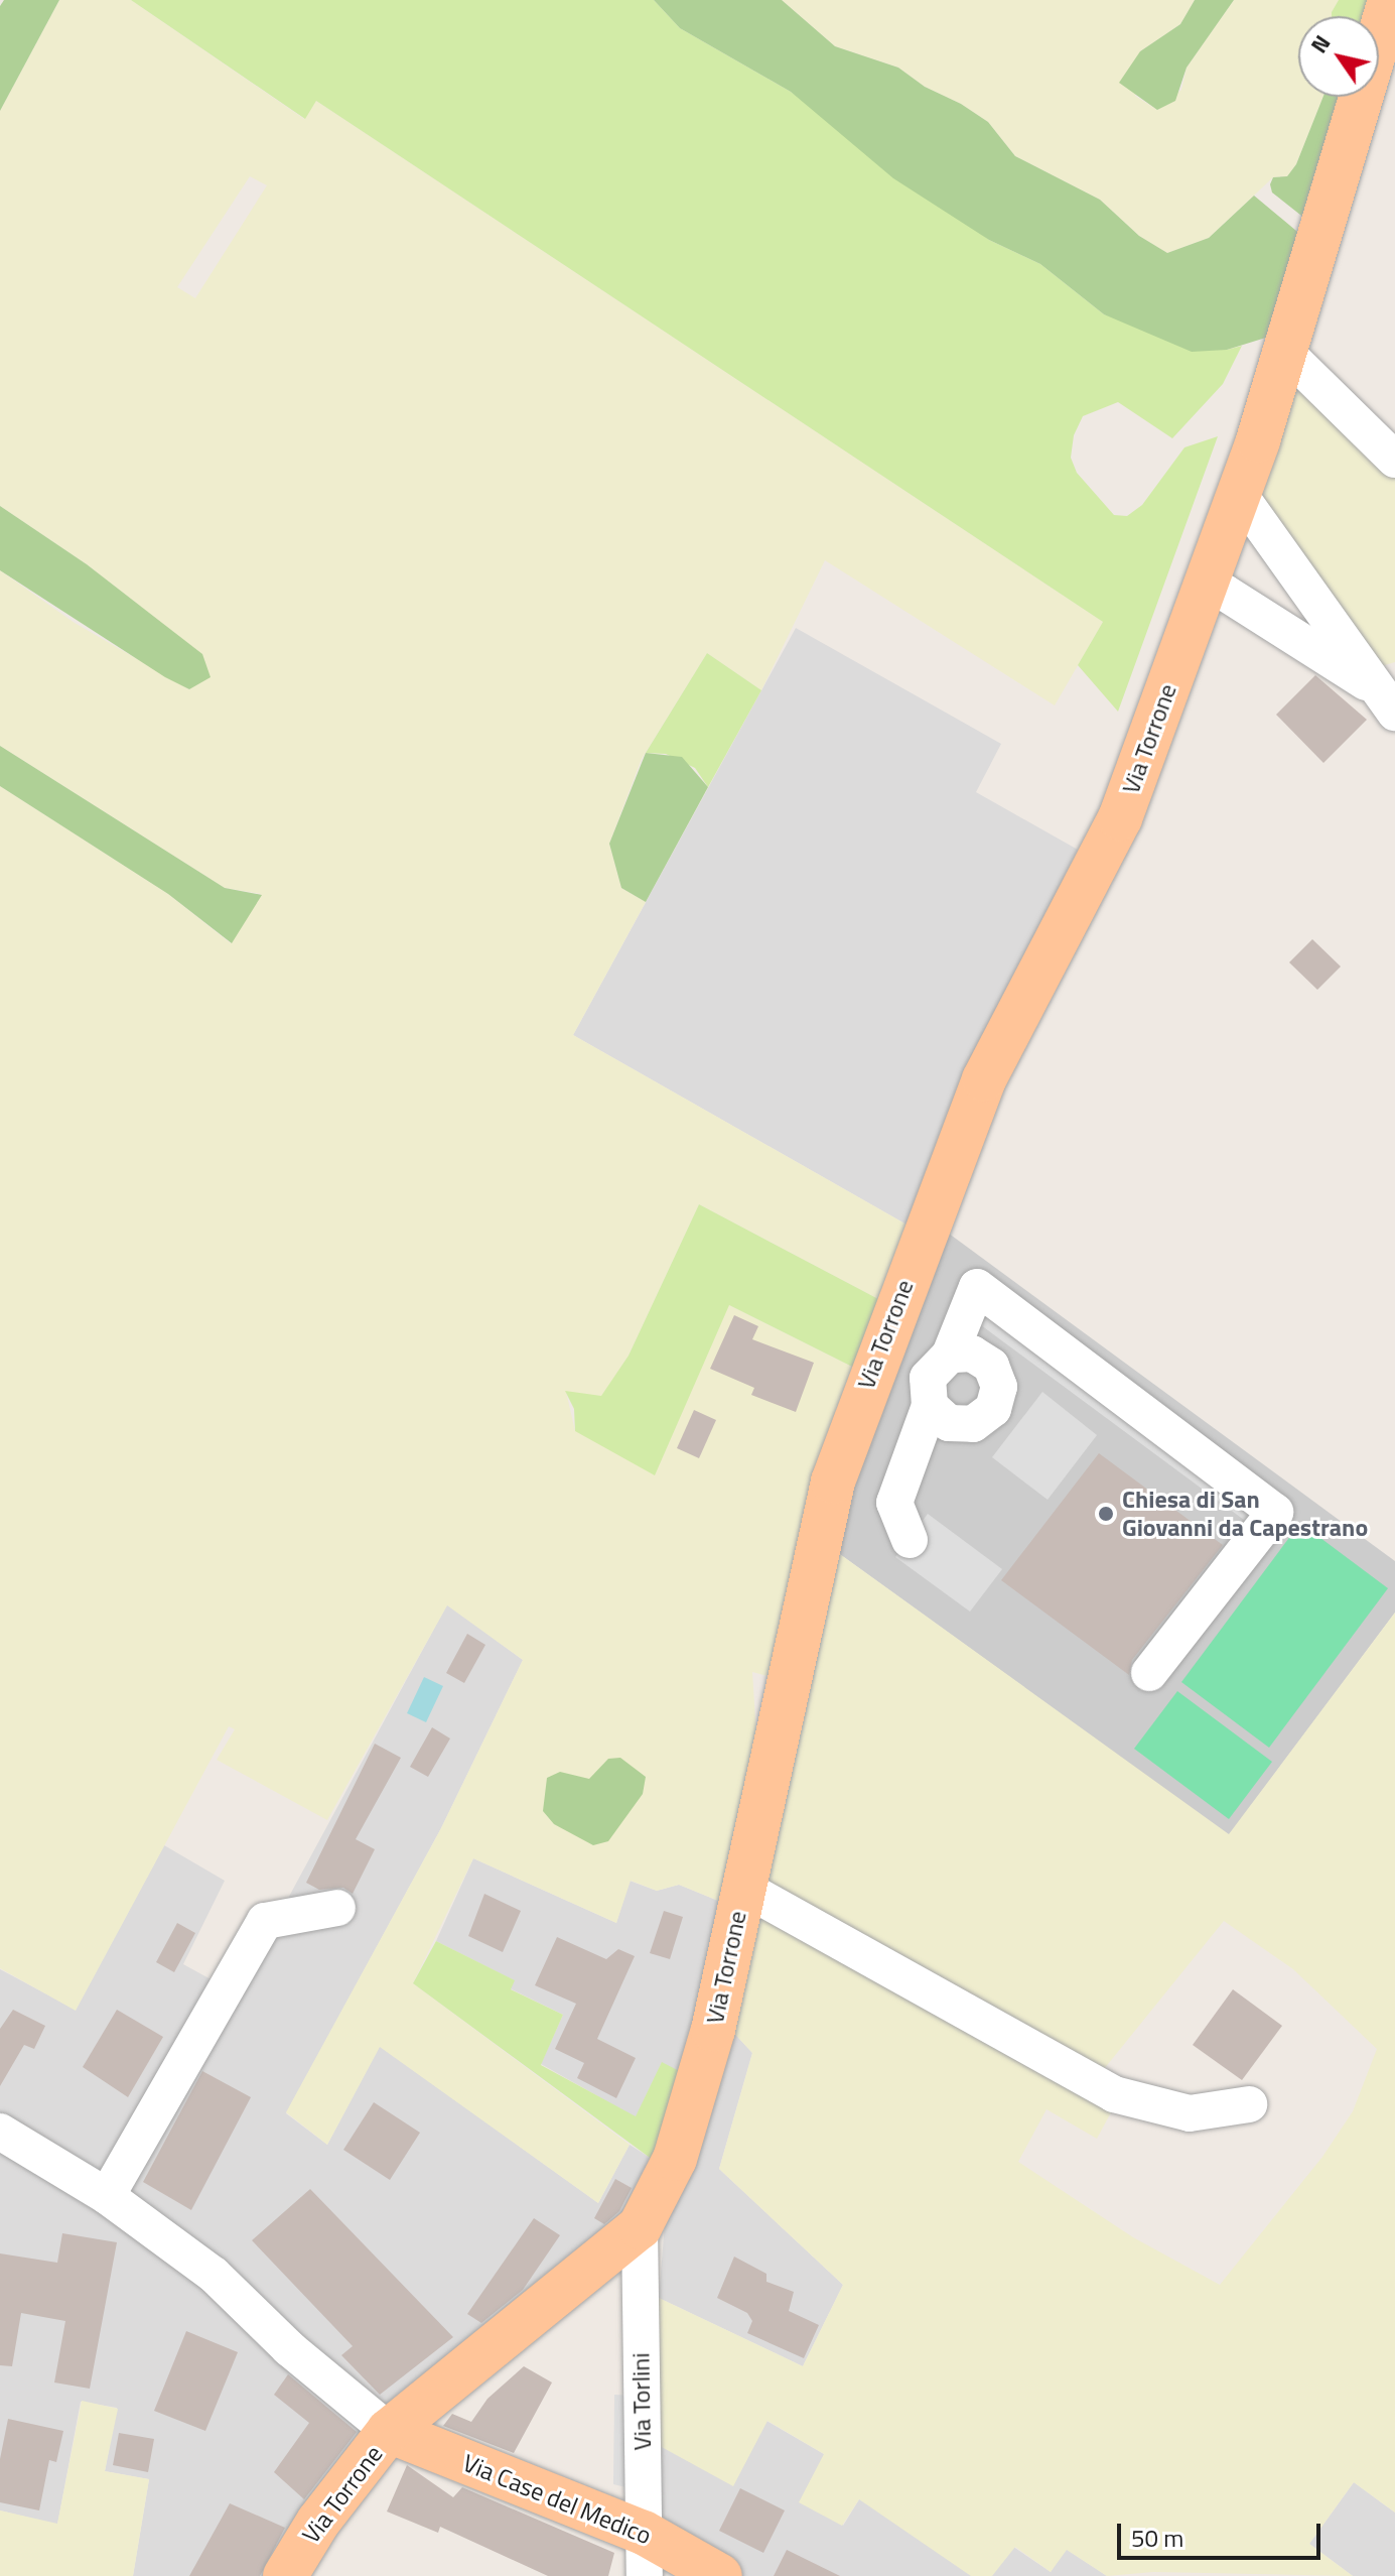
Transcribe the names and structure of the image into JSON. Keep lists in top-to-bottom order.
{
  "streets": {
    "main road": ["Via Torrone", "Via Case del Medico"],
    "street": ["Via Torlini"]
  },
  "crossings": [
    ["Via Torrone", "Via Torlini"],
    ["Via Torrone", "Via Case del Medico"],
    ["Via Torlini", "Via Case del Medico"]
  ],
  "places": ["Chiesa di San Giovanni da Capestrano"],
  "scale_bar": "50 m",
  "north": "top left"
}
